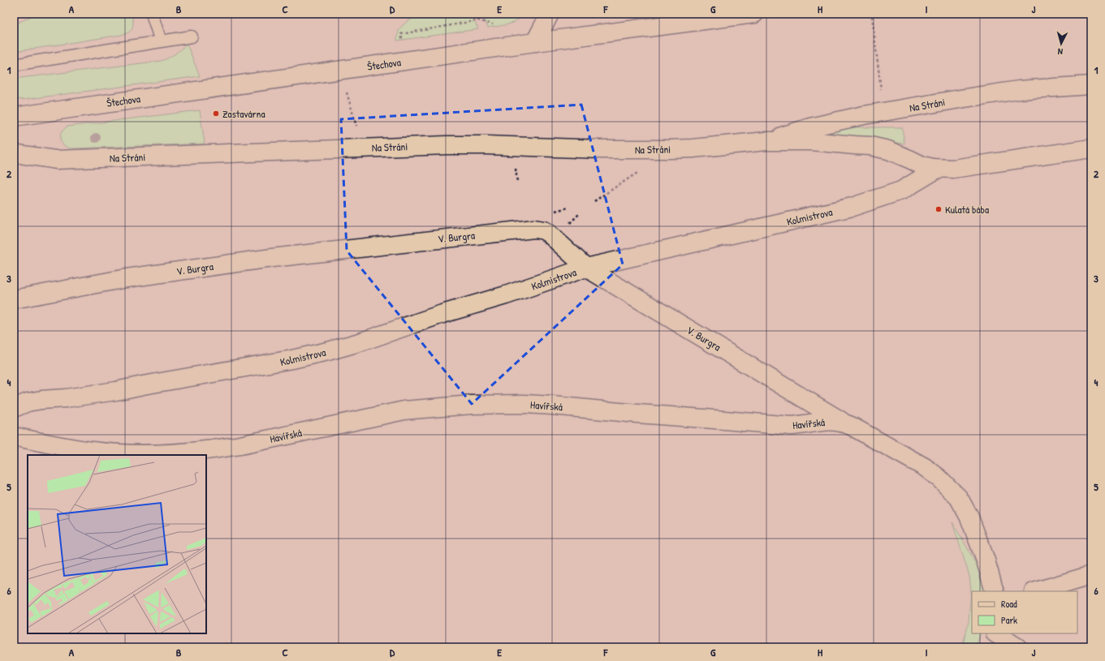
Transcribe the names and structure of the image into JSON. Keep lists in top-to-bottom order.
{
  "streets": {
    "street": [
      "Štechova",
      "Na Stráni",
      "Kolmistrova",
      "V. Burgra",
      "Havířská"
    ]
  },
  "crossings": [
    ["Na Stráni", "Kolmistrova"],
    ["Kolmistrova", "V. Burgra"],
    ["V. Burgra", "Havířská"]
  ],
  "places": ["Zastavárna", "Kulatá bába"],
  "legend": ["Road", "Park"],
  "north": "bottom",
  "grid": {
    "columns": [
      "A",
      "B",
      "C",
      "D",
      "E",
      "F",
      "G",
      "H",
      "I",
      "J"
    ],
    "rows": [
      "1",
      "2",
      "3",
      "4",
      "5",
      "6"
    ]
  }
}
